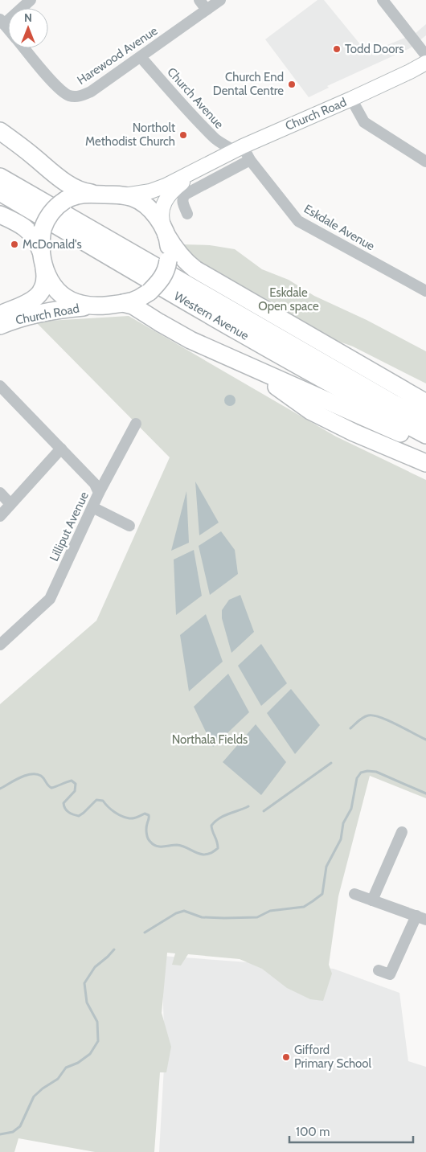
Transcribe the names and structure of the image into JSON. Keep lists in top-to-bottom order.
{
  "streets": {
    "highway": ["Church Road", "Western Avenue"],
    "street": [
      "Harewood Avenue",
      "Church Avenue",
      "Eskdale Avenue",
      "Lilliput Avenue"
    ]
  },
  "crossings": [
    ["Harewood Avenue", "Church Avenue"],
    ["Church Avenue", "Church Road"],
    ["Church Avenue", "Eskdale Avenue"],
    ["Church Road", "Eskdale Avenue"]
  ],
  "parks": ["Eskdale Open space", "Northala Fields"],
  "places": [
    "Todd Doors",
    "Church End Dental Centre",
    "Northolt Methodist Church",
    "McDonald's",
    "Gifford Primary School"
  ],
  "scale_bar": "100 m",
  "north": "top"
}
